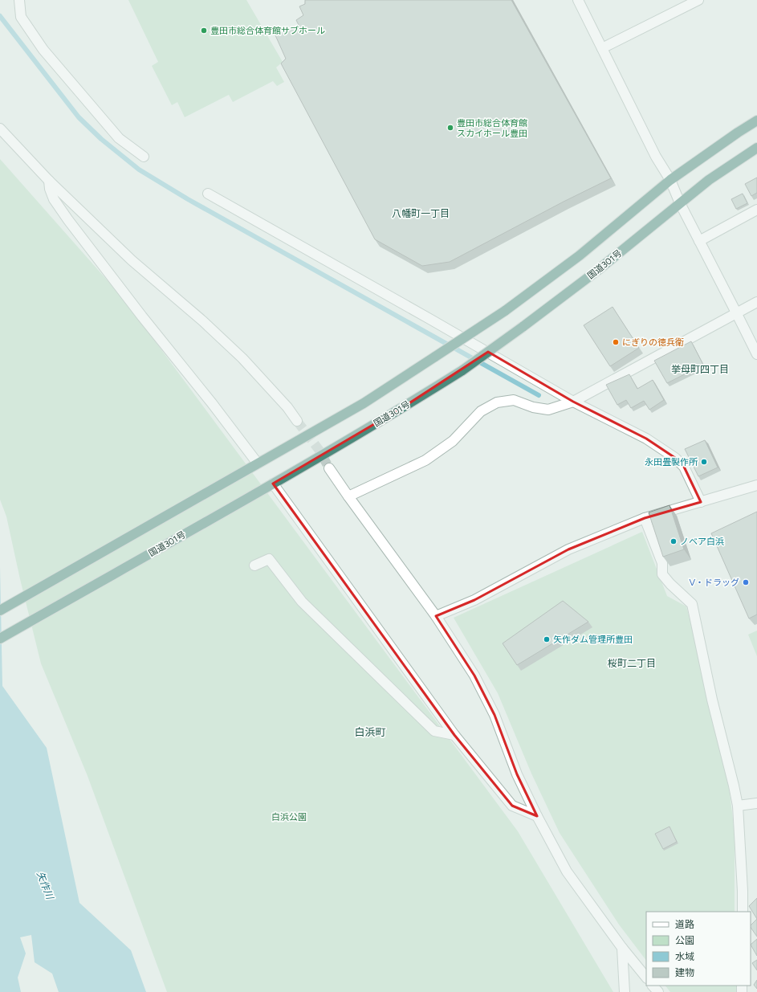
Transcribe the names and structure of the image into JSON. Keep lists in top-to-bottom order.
{
  "streets": {
    "highway": ["国道301号"]
  },
  "districts": [
    "八幡町一丁目",
    "挙母町四丁目",
    "桜町二丁目",
    "白浜町"
  ],
  "water": ["矢作川"],
  "parks": ["白浜公園"],
  "places": [
    "豊田市総合体育館サブホール",
    "豊田市総合体育館 スカイホール豊田",
    "にぎりの徳兵衛",
    "永田畳製作所",
    "ノベア白浜",
    "V・ドラッグ",
    "矢作ダム管理所豊田"
  ],
  "legend": [
    "道路",
    "公園",
    "水域",
    "建物"
  ]
}
